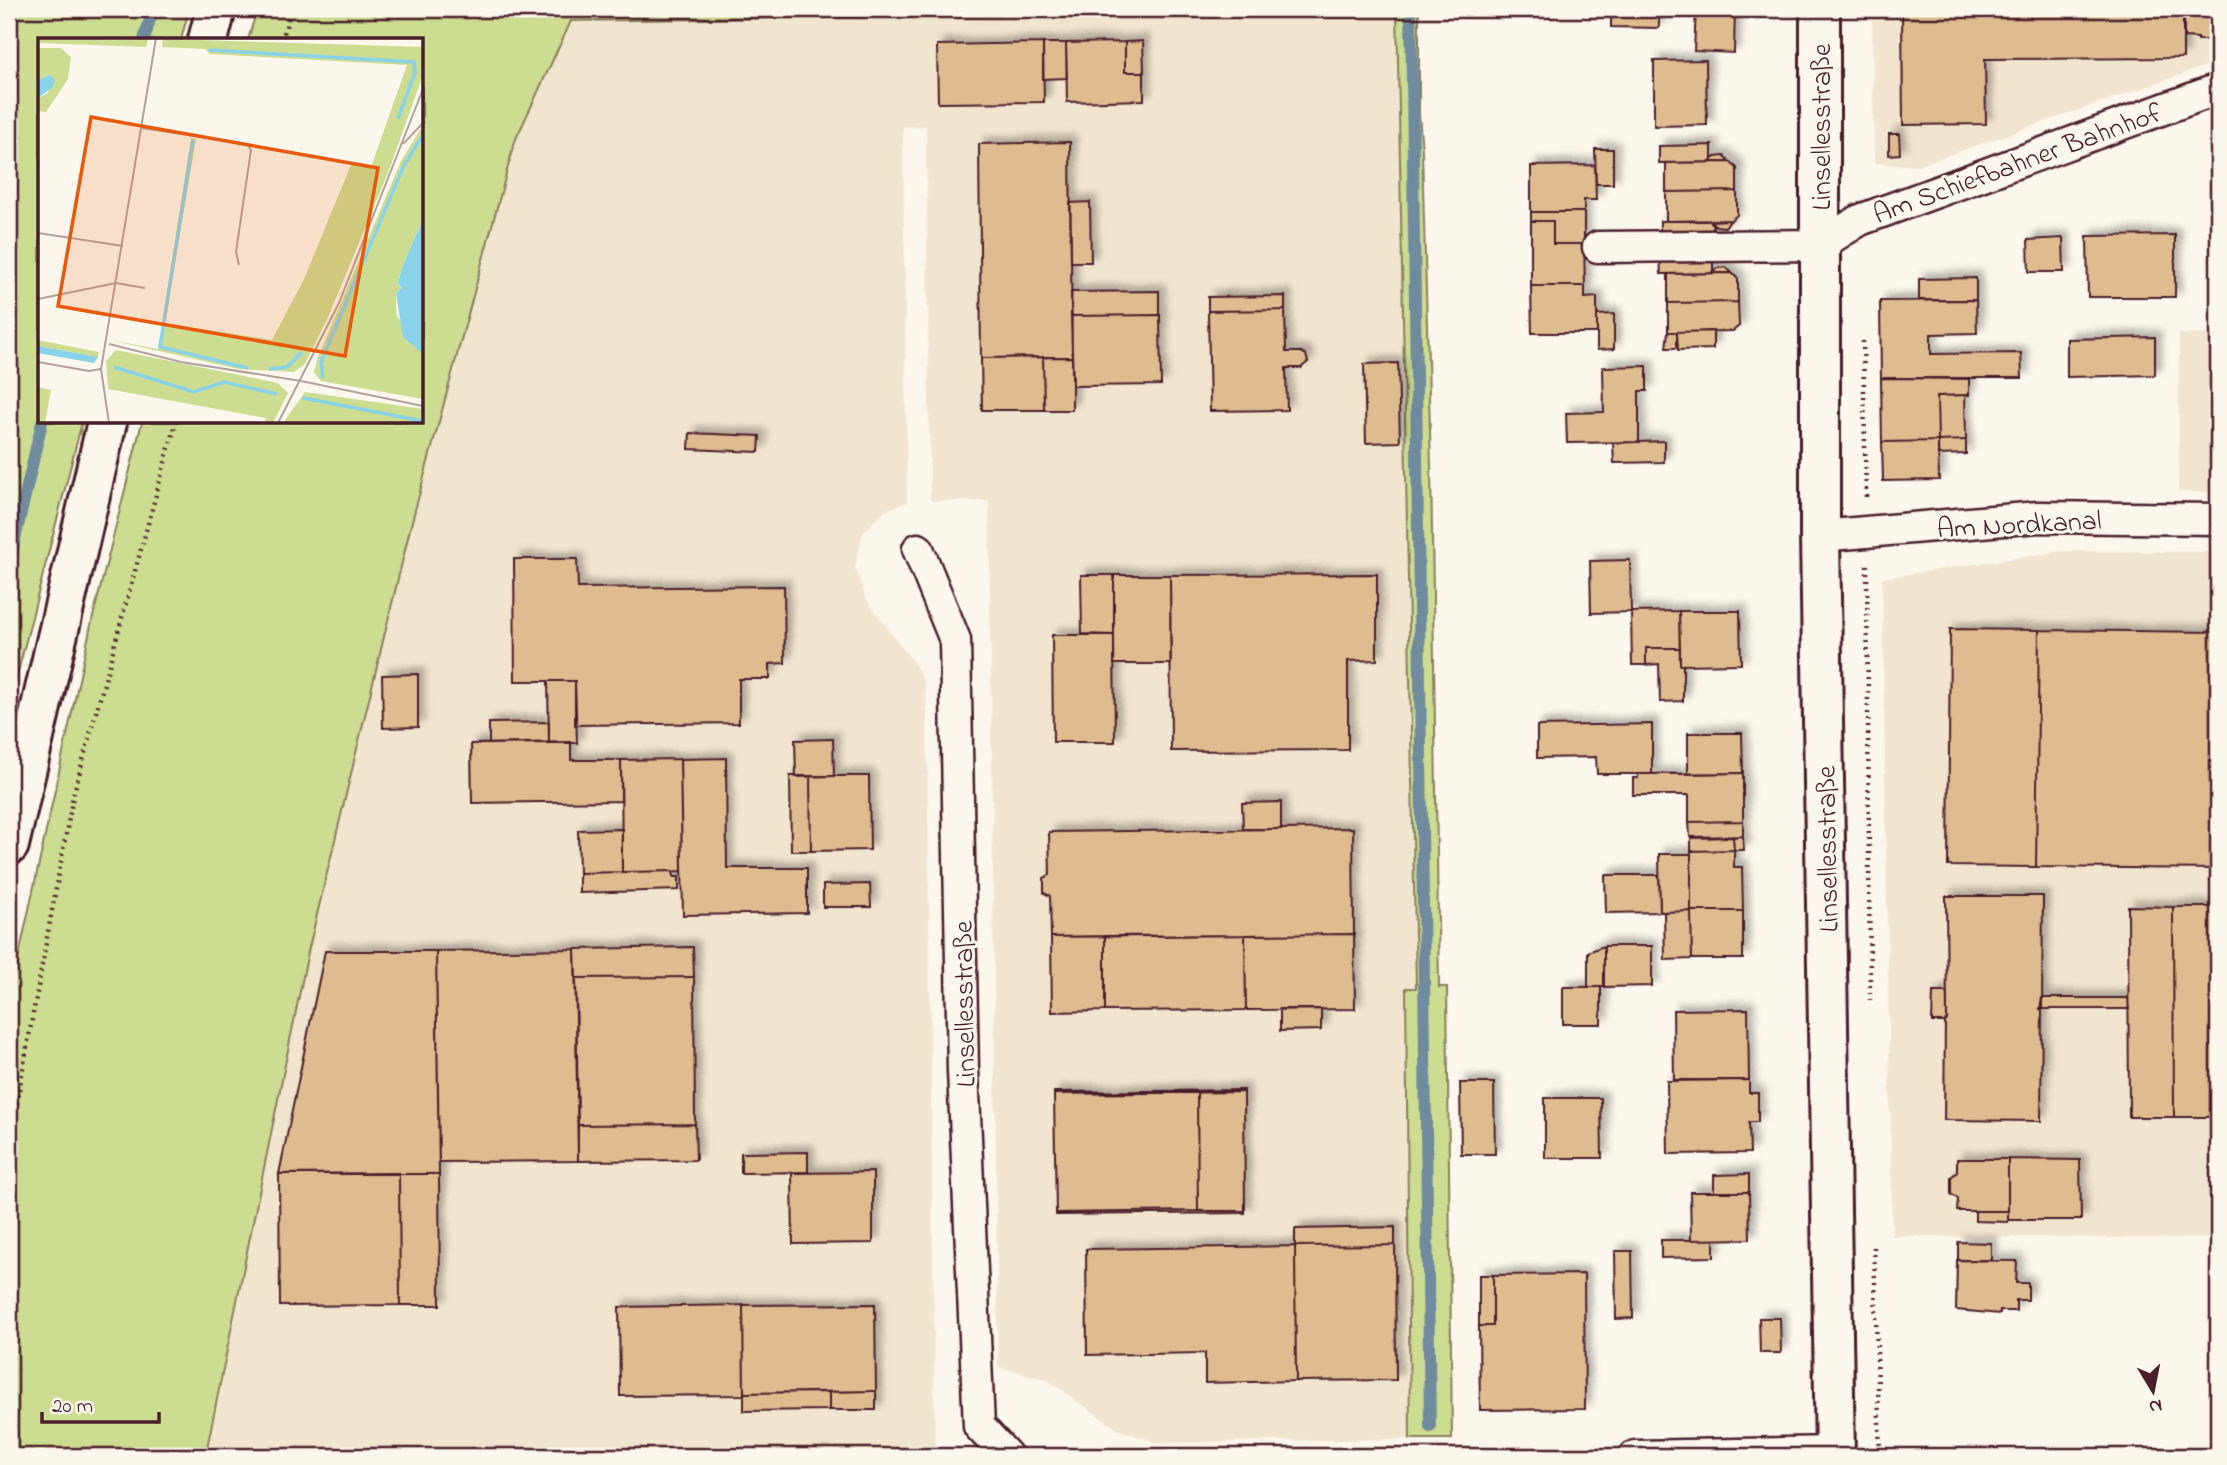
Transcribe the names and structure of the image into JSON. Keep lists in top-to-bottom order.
{
  "streets": {
    "street": ["Linsellesstraße", "Am Schiefbahner Bahnhof", "Am Nordkanal"]
  },
  "crossings": [
    ["Linsellesstraße", "Am Schiefbahner Bahnhof"],
    ["Linsellesstraße", "Am Nordkanal"]
  ],
  "scale_bar": "20 m",
  "north": "bottom"
}
